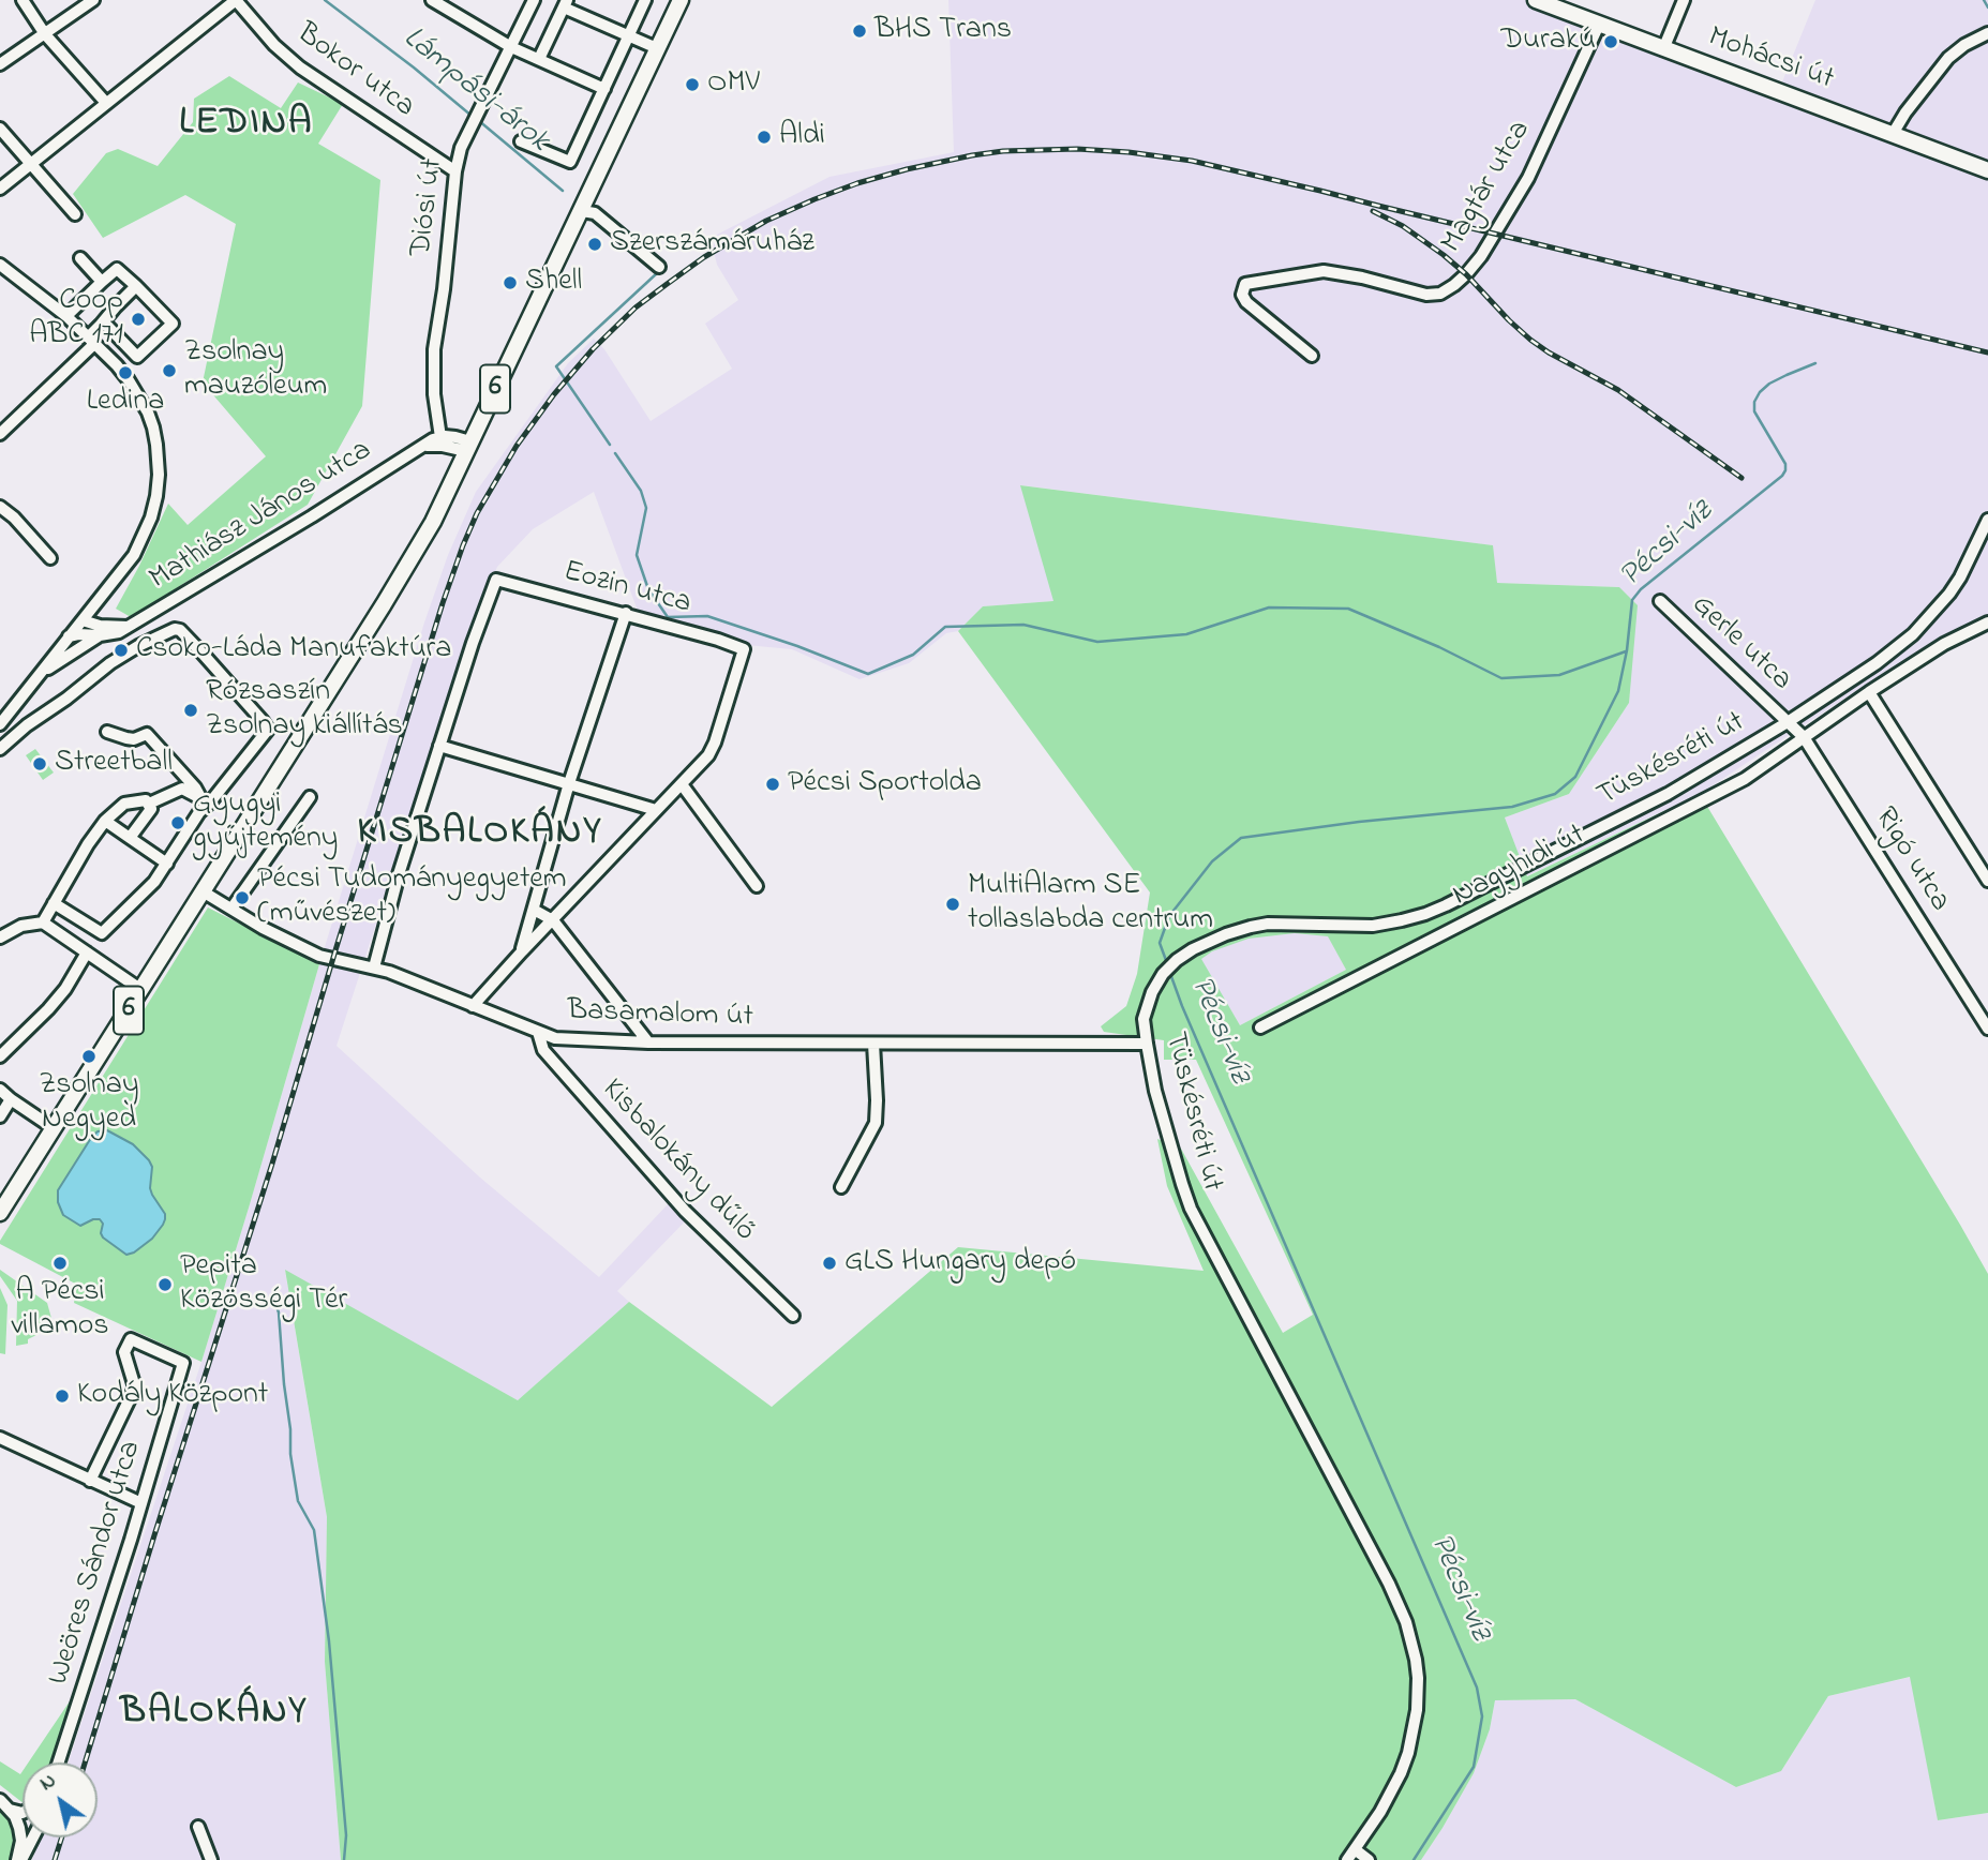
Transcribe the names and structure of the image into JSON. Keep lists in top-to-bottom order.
{
  "streets": {
    "main road": ["Mohácsi út", "6"],
    "street": [
      "Bokor utca",
      "Magtár utca",
      "Diósi út",
      "Mathiász János utca",
      "Eozin utca",
      "Gerle utca",
      "Tüskésréti út",
      "Rigó utca",
      "Nagyhidi út",
      "Basamalom út",
      "Kisbalokány dűlő",
      "Weöres Sándor utca"
    ]
  },
  "crossings": [
    ["Mohácsi út", "Magtár utca"],
    ["Bokor utca", "Diósi út"],
    ["Diósi út", "Mathiász János utca"],
    ["6", "Mathiász János utca"],
    ["6", "Basamalom út"],
    ["Gerle utca", "Tüskésréti út"],
    ["Gerle utca", "Rigó utca"],
    ["Tüskésréti út", "Rigó utca"],
    ["Tüskésréti út", "Basamalom út"],
    ["Rigó utca", "Nagyhidi út"],
    ["Basamalom út", "Kisbalokány dűlő"]
  ],
  "districts": ["LEDINA", "KISBALOKÁNY", "BALOKÁNY"],
  "water": ["Lámpási-árok", "Pécsi-víz"],
  "places": [
    "BHS Trans",
    "Durakú",
    "OMV",
    "Aldi",
    "Szerszámáruház",
    "Shell",
    "Coop ABC 171",
    "Zsolnay mauzóleum",
    "Ledina",
    "Csoko-Láda Manufaktúra",
    "Rózsaszín Zsolnay kiállítás",
    "Streetball",
    "Pécsi Sportolda",
    "Gyugyi gyűjtemény",
    "Pécsi Tudományegyetem (művészet)",
    "MultiAlarm SE tollaslabda centrum",
    "Zsolnay Negyed",
    "A Pécsi villamos",
    "GLS Hungary depó",
    "Pepita Közösségi Tér",
    "Kodály Központ"
  ],
  "north": "top left"
}
